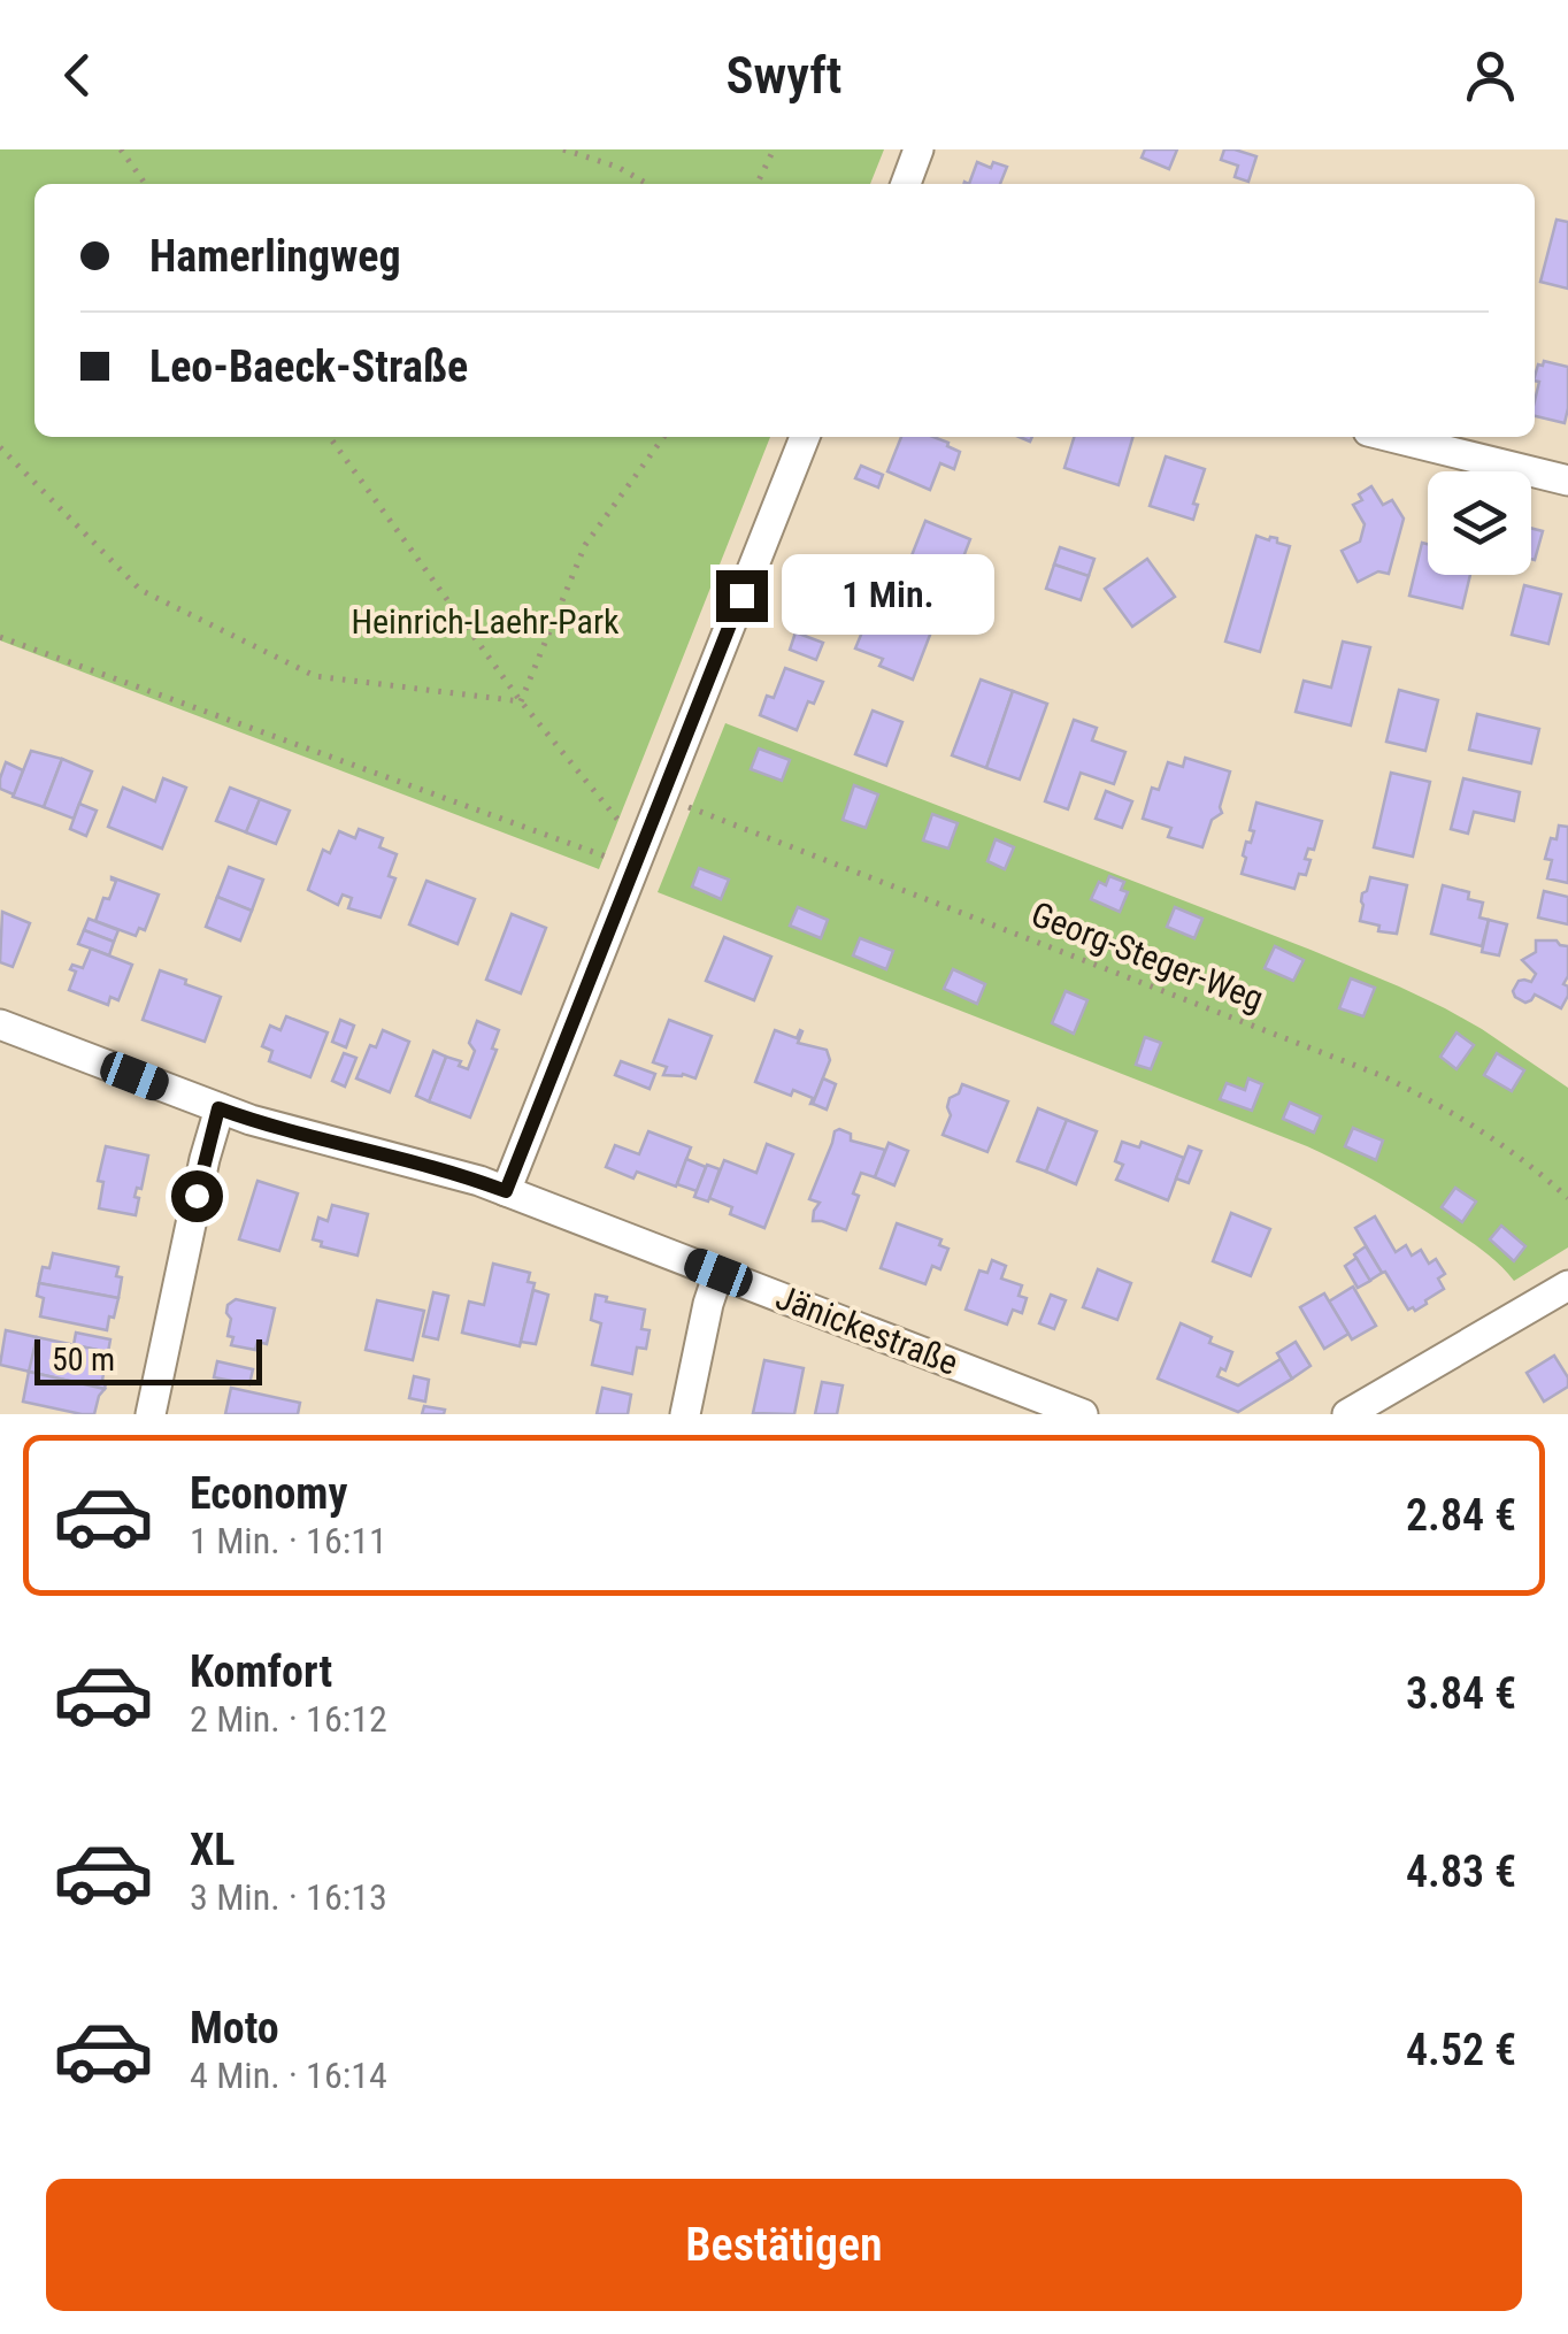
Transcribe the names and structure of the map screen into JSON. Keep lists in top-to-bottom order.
{
  "streets": {
    "street": ["Jänickestraße"],
    "path": ["Georg-Steger-Weg"]
  },
  "parks": ["Heinrich-Laehr-Park"],
  "scale_bar": "50 m",
  "page": {
    "header": "Swyft",
    "banner": ["Hamerlingweg", "Leo-Baeck-Straße"],
    "bubble": "1 Min.",
    "scale": "50 m",
    "list": [
      {
        "name": "Economy",
        "note": "1 Min. · 16:11",
        "value": "2.84 €"
      },
      {
        "name": "Komfort",
        "note": "2 Min. · 16:12",
        "value": "3.84 €"
      },
      {
        "name": "XL",
        "note": "3 Min. · 16:13",
        "value": "4.83 €"
      },
      {
        "name": "Moto",
        "note": "4 Min. · 16:14",
        "value": "4.52 €"
      }
    ],
    "buttons": "Bestätigen"
  }
}
